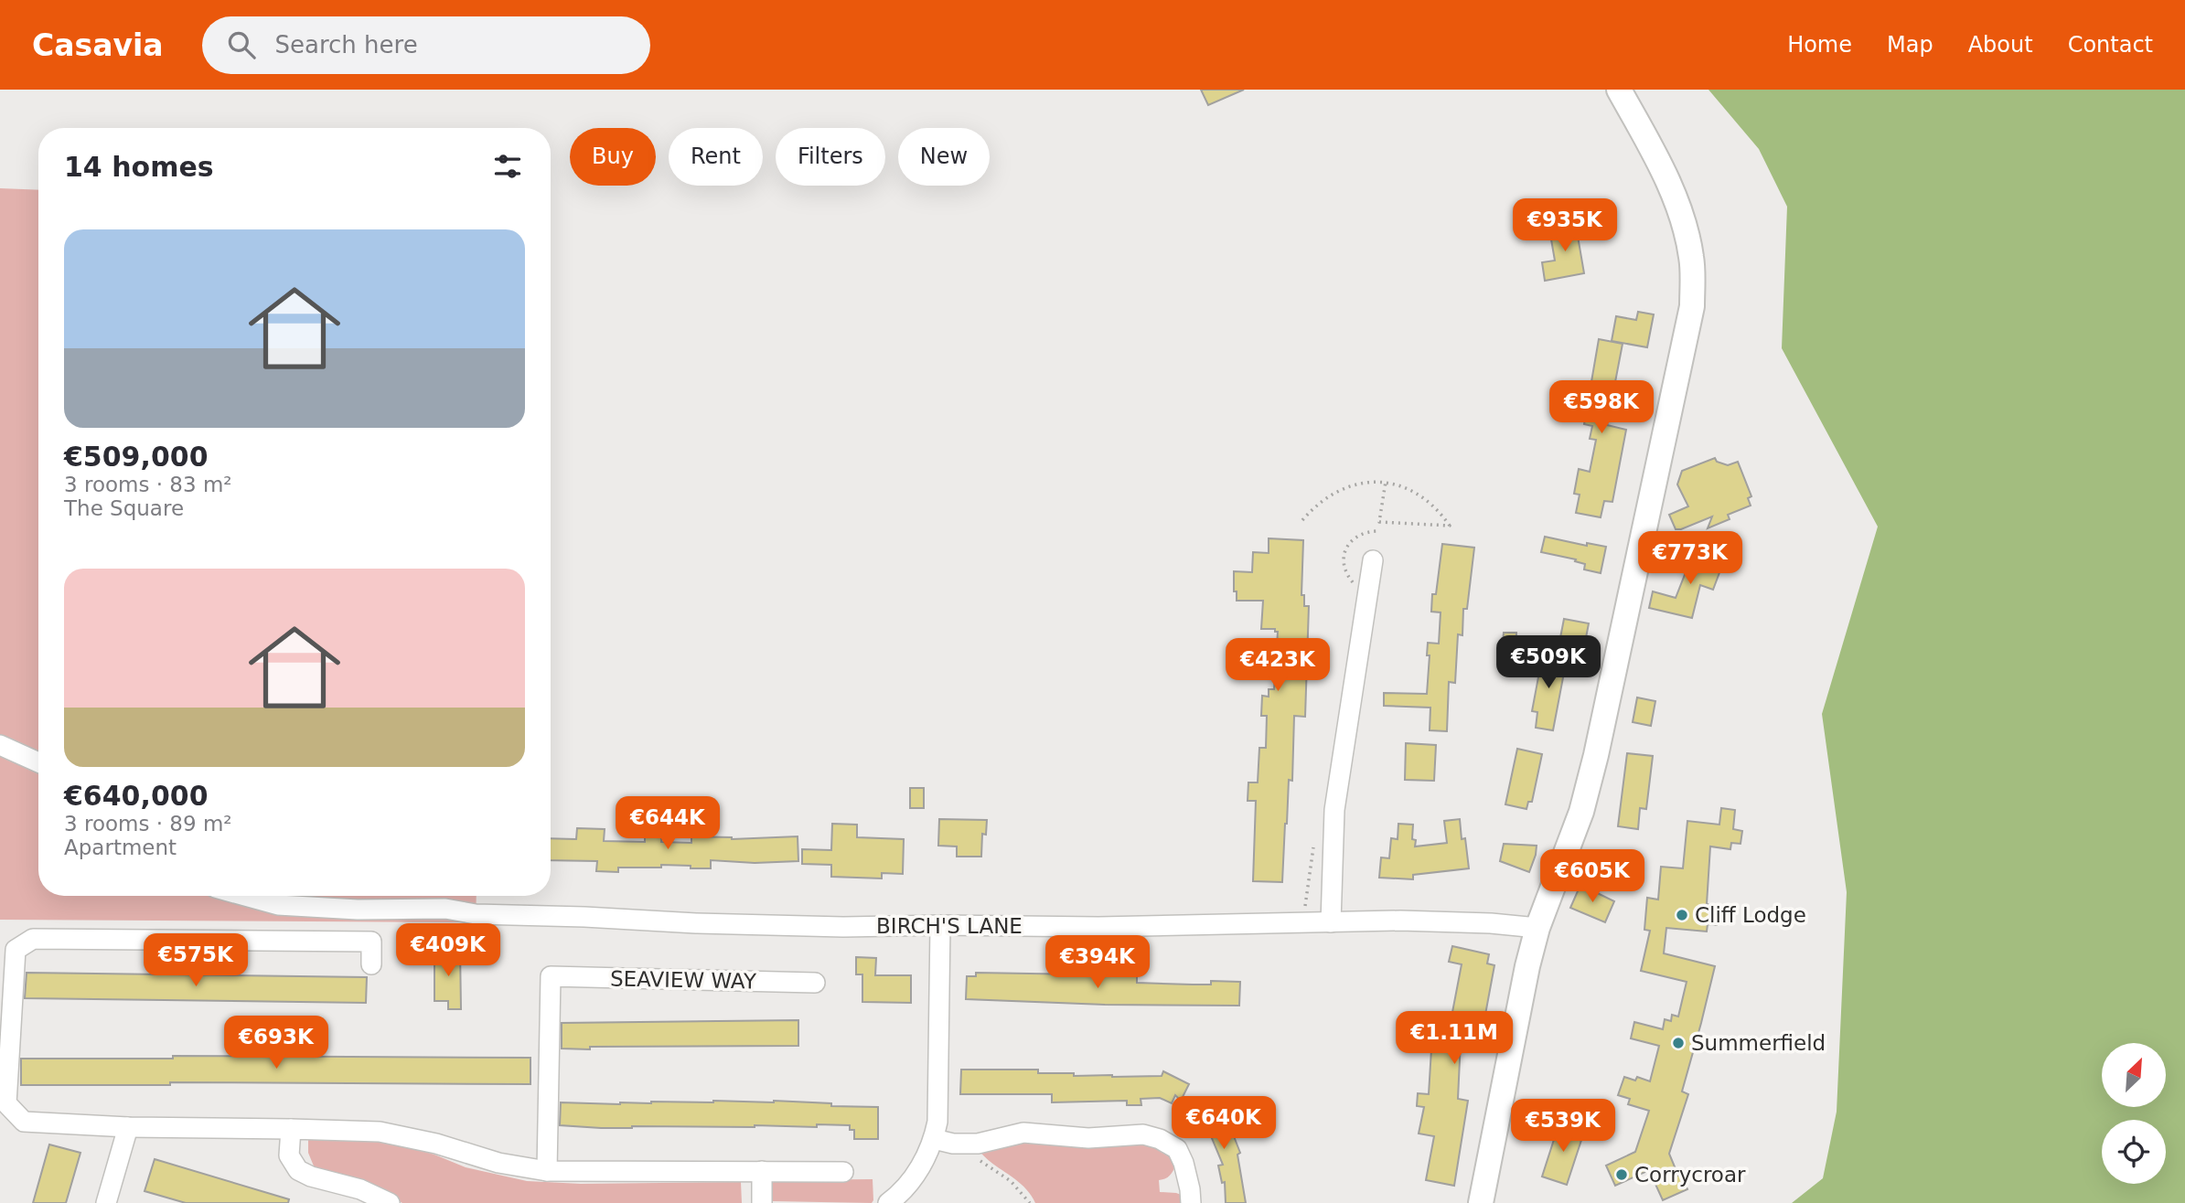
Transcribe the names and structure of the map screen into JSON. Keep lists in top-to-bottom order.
{
  "streets": {
    "street": ["BIRCH'S LANE", "SEAVIEW WAY"]
  },
  "places": ["Cliff Lodge", "Summerfield", "Corrycroar"],
  "north": "top right",
  "page": {
    "header": "Casavia",
    "search": "Search here",
    "nav": [
      "Home",
      "Map",
      "About",
      "Contact"
    ],
    "chip": [
      "Buy",
      "Rent",
      "Filters",
      "New"
    ],
    "heading": "14 homes",
    "price": [
      "€935K",
      "€598K",
      "€773K",
      "€509K",
      "€423K",
      "€644K",
      "€605K",
      "€409K",
      "€575K",
      "€394K",
      "€1.11M",
      "€693K",
      "€640K",
      "€539K"
    ],
    "list": [
      {
        "name": "€509,000",
        "note": "3 rooms · 83 m² · The Square"
      },
      {
        "name": "€640,000",
        "note": "3 rooms · 89 m² · Apartment"
      }
    ]
  }
}
